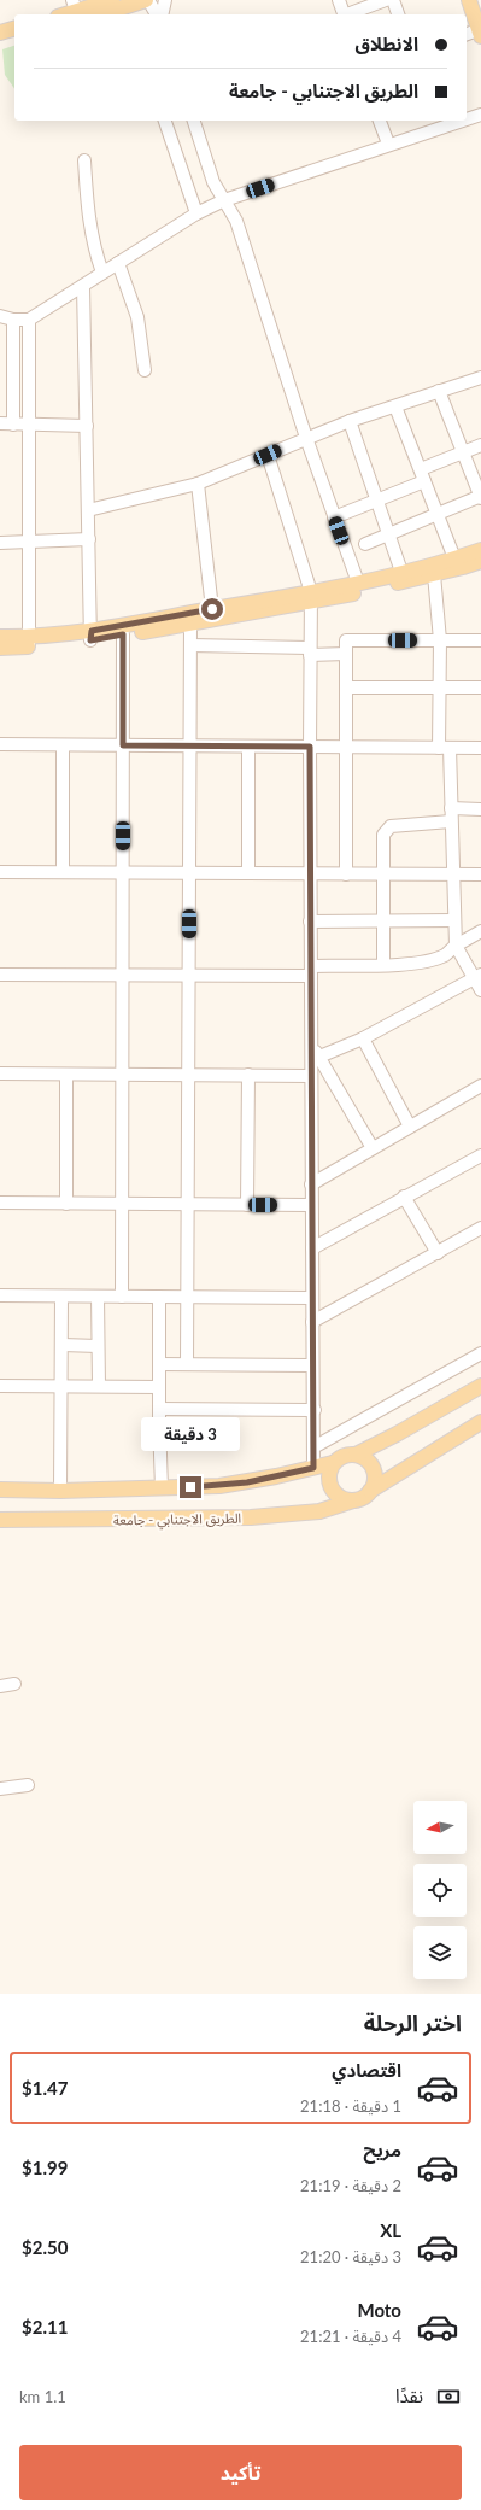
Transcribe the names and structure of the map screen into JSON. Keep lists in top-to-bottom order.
{
  "streets": {
    "main road": ["الطريق الاجتنابي - جامعة"]
  },
  "north": "left",
  "page": {
    "banner": ["الانطلاق", "الطريق الاجتنابي - جامعة"],
    "bubble": "3 دقيقة",
    "heading": "اختر الرحلة",
    "list": [
      {
        "name": "اقتصادي",
        "note": "1 دقيقة · 21:18",
        "value": "$1.47"
      },
      {
        "name": "مريح",
        "note": "2 دقيقة · 21:19",
        "value": "$1.99"
      },
      {
        "name": "XL",
        "note": "3 دقيقة · 21:20",
        "value": "$2.50"
      },
      {
        "name": "Moto",
        "note": "4 دقيقة · 21:21",
        "value": "$2.11"
      }
    ],
    "pay": ["نقدًا", "1.1 km"],
    "buttons": "تأكيد"
  }
}
